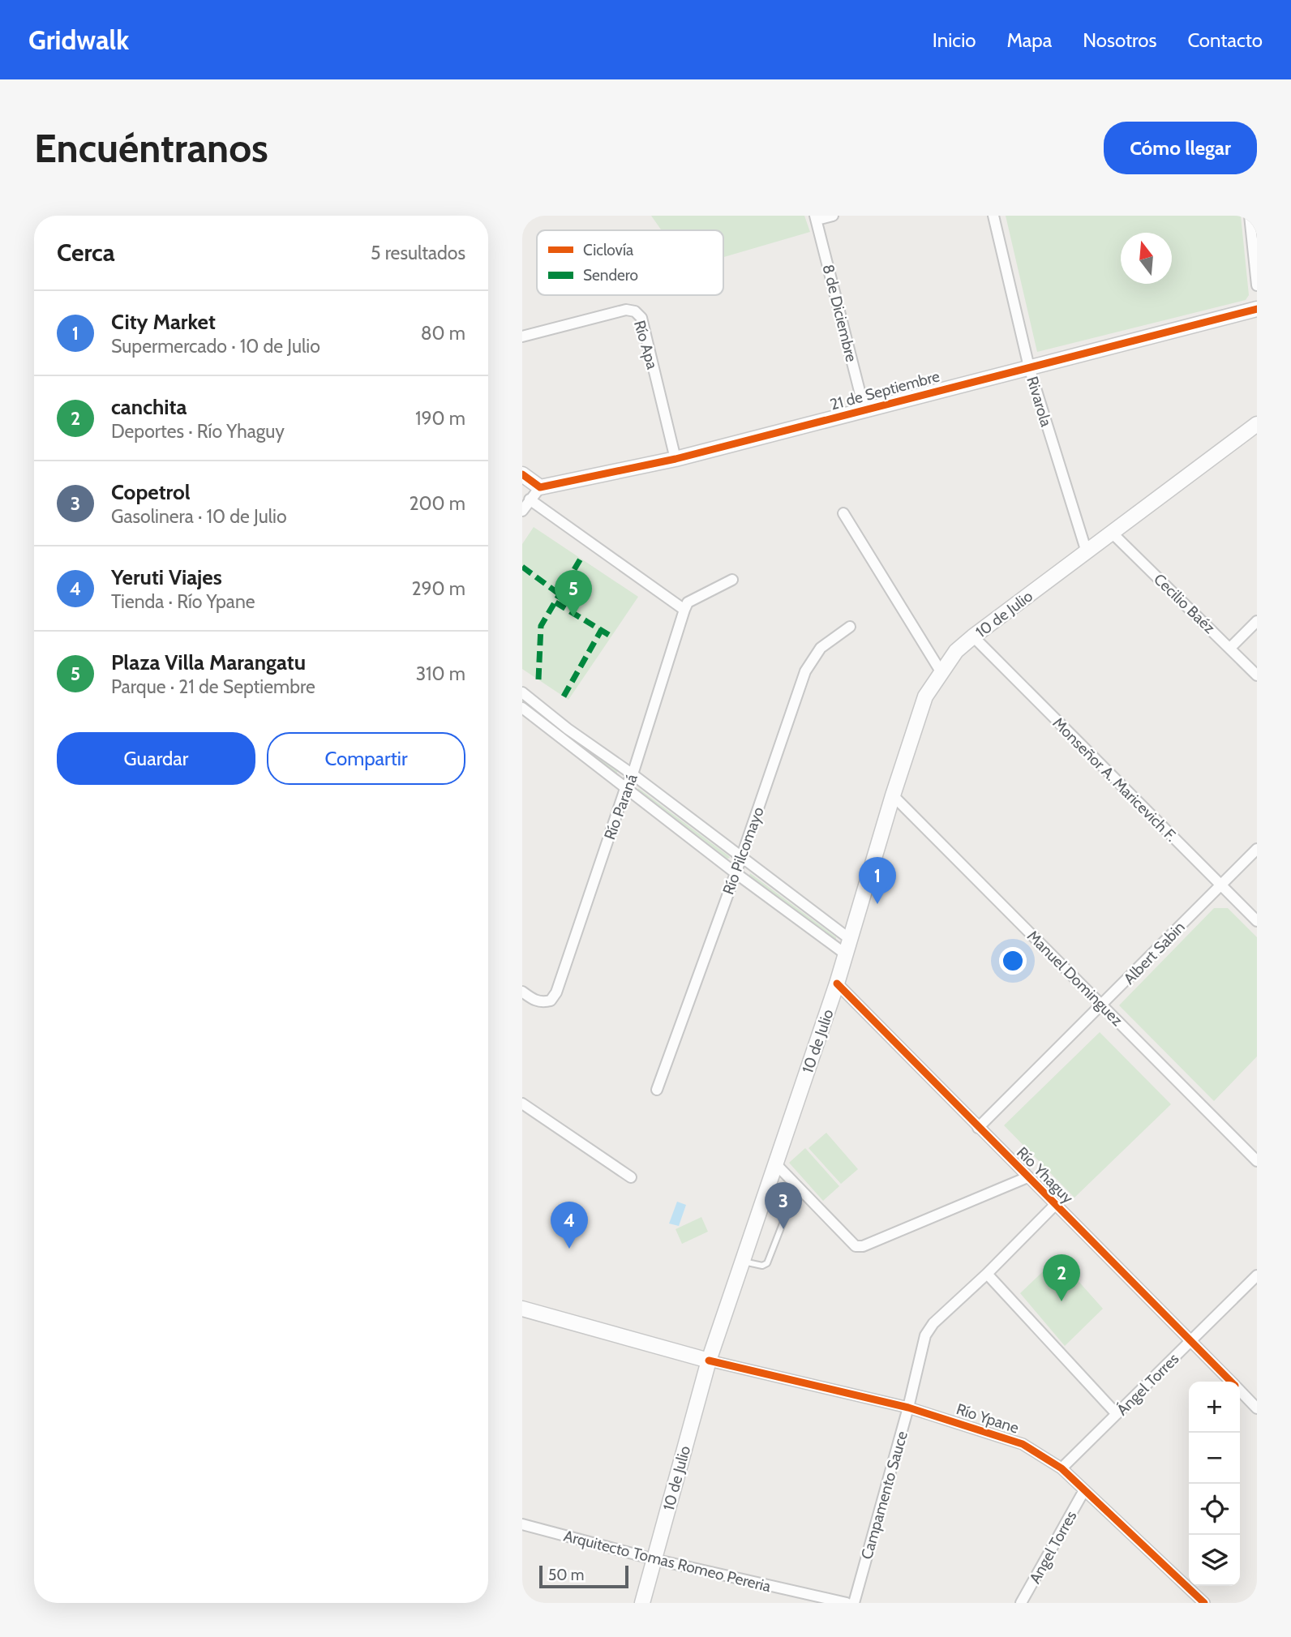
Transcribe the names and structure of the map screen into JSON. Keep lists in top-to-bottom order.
{
  "streets": {
    "main road": ["21 de Septiembre", "10 de Julio", "Río Ypane"],
    "street": [
      "8 de Diciembre",
      "Río Apa",
      "Rivarola",
      "Cecilio Baéz",
      "Monseñor A. Maricevich F.",
      "Río Paraná",
      "Río Pilcomayo",
      "Albert Sabin",
      "Manuel Dominguez",
      "Río Yhaguy",
      "Ángel Torres",
      "Campamento Sauce",
      "Angel Torres",
      "Arquitecto Tomas Romeo Pereria"
    ]
  },
  "crossings": [
    ["8 de Diciembre", "21 de Septiembre"],
    ["Río Apa", "21 de Septiembre"],
    ["21 de Septiembre", "Rivarola"],
    ["Rivarola", "10 de Julio"],
    ["Cecilio Baéz", "10 de Julio"],
    ["10 de Julio", "Monseñor A. Maricevich F."],
    ["10 de Julio", "Manuel Dominguez"],
    ["10 de Julio", "Río Yhaguy"],
    ["10 de Julio", "Río Ypane"],
    ["10 de Julio", "Arquitecto Tomas Romeo Pereria"],
    ["Monseñor A. Maricevich F.", "Albert Sabin"],
    ["Albert Sabin", "Manuel Dominguez"],
    ["Albert Sabin", "Río Yhaguy"],
    ["Río Yhaguy", "Ángel Torres"],
    ["Río Yhaguy", "Campamento Sauce"],
    ["Ángel Torres", "Río Ypane"],
    ["Río Ypane", "Campamento Sauce"],
    ["Río Ypane", "Angel Torres"]
  ],
  "legend": ["Ciclovía", "Sendero"],
  "scale_bar": "50 m",
  "north": "top",
  "page": {
    "header": "Gridwalk",
    "nav": [
      "Inicio",
      "Mapa",
      "Nosotros",
      "Contacto"
    ],
    "buttons": [
      "Cómo llegar",
      ["Guardar", "Compartir"]
    ],
    "title": "Encuéntranos",
    "heading": ["Cerca", "5 resultados"],
    "list": [
      {
        "mark": "1",
        "name": "City Market",
        "note": "Supermercado · 10 de Julio",
        "value": "80 m"
      },
      {
        "mark": "2",
        "name": "canchita",
        "note": "Deportes · Río Yhaguy",
        "value": "190 m"
      },
      {
        "mark": "3",
        "name": "Copetrol",
        "note": "Gasolinera · 10 de Julio",
        "value": "200 m"
      },
      {
        "mark": "4",
        "name": "Yeruti Viajes",
        "note": "Tienda · Río Ypane",
        "value": "290 m"
      },
      {
        "mark": "5",
        "name": "Plaza Villa Marangatu",
        "note": "Parque · 21 de Septiembre",
        "value": "310 m"
      }
    ],
    "pins": [
      "5",
      "1",
      "3",
      "4",
      "2"
    ],
    "map_buttons": ["+", "−"],
    "scale": "50 m"
  }
}
